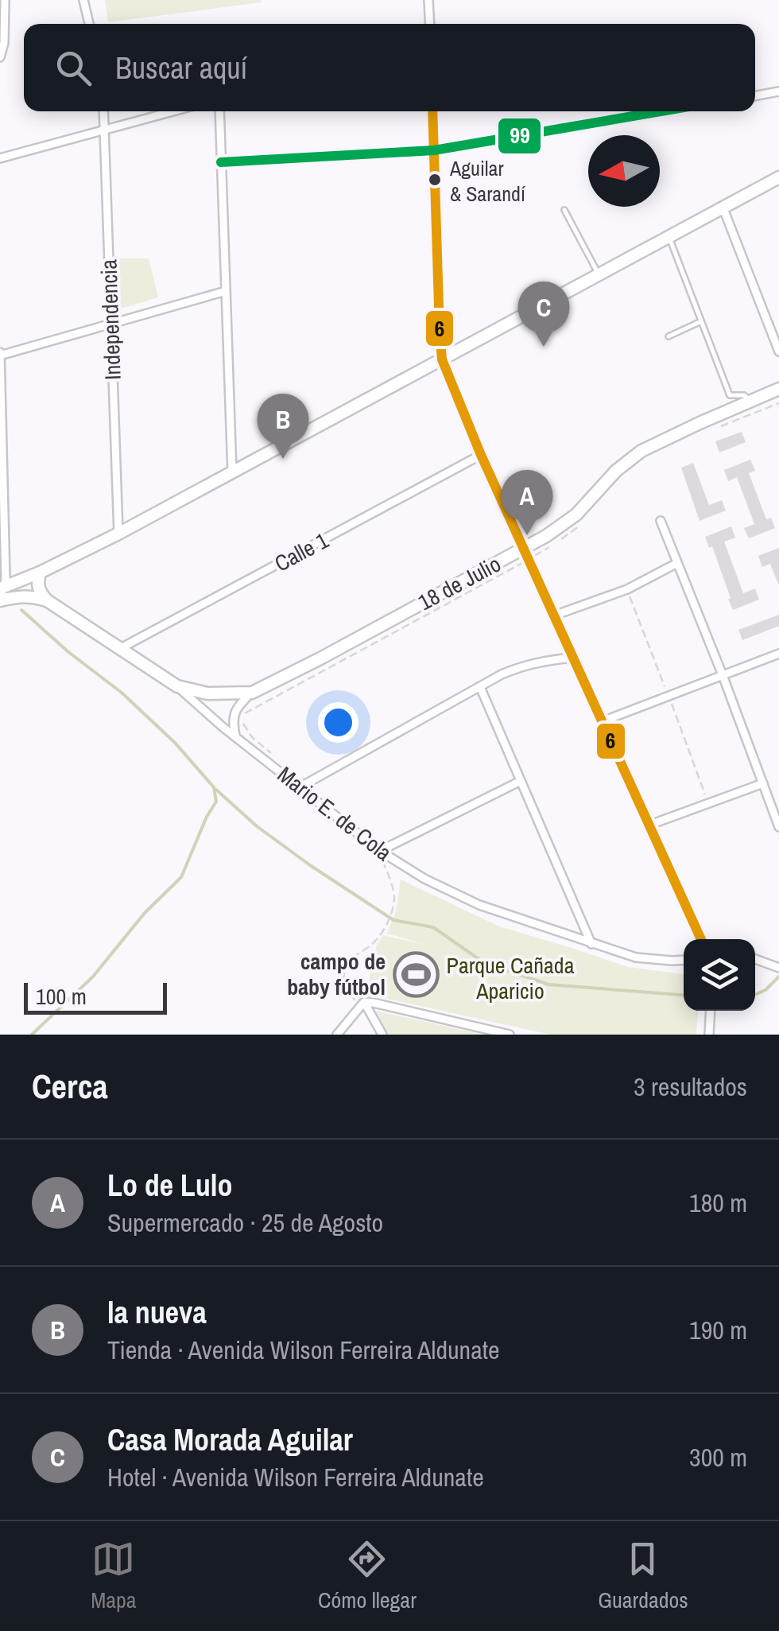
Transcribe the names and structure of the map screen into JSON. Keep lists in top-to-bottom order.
{
  "streets": {
    "street": [
      "Independencia",
      "Calle 1",
      "18 de Julio",
      "Mario E. de Cola"
    ]
  },
  "crossings": [
    ["Calle 1", "Mario E. de Cola"],
    ["18 de Julio", "Mario E. de Cola"]
  ],
  "parks": ["Parque Cañada Aparicio"],
  "places": {
    "other": ["Aguilar & Sarandí"],
    "sports": ["campo de baby fútbol"]
  },
  "lines": ["transit line 6", "transit line 99"],
  "scale_bar": "100 m",
  "north": "left",
  "page": {
    "search": "Buscar aquí",
    "pins": ["C", "B", "A"],
    "scale": "100 m",
    "heading": ["Cerca", "3 resultados"],
    "list": [
      {
        "mark": "A",
        "name": "Lo de Lulo",
        "note": "Supermercado · 25 de Agosto",
        "value": "180 m"
      },
      {
        "mark": "B",
        "name": "la nueva",
        "note": "Tienda · Avenida Wilson Ferreira Aldunate",
        "value": "190 m"
      },
      {
        "mark": "C",
        "name": "Casa Morada Aguilar",
        "note": "Hotel · Avenida Wilson Ferreira Aldunate",
        "value": "300 m"
      }
    ],
    "nav": ["Mapa", "Cómo llegar", "Guardados"]
  }
}
